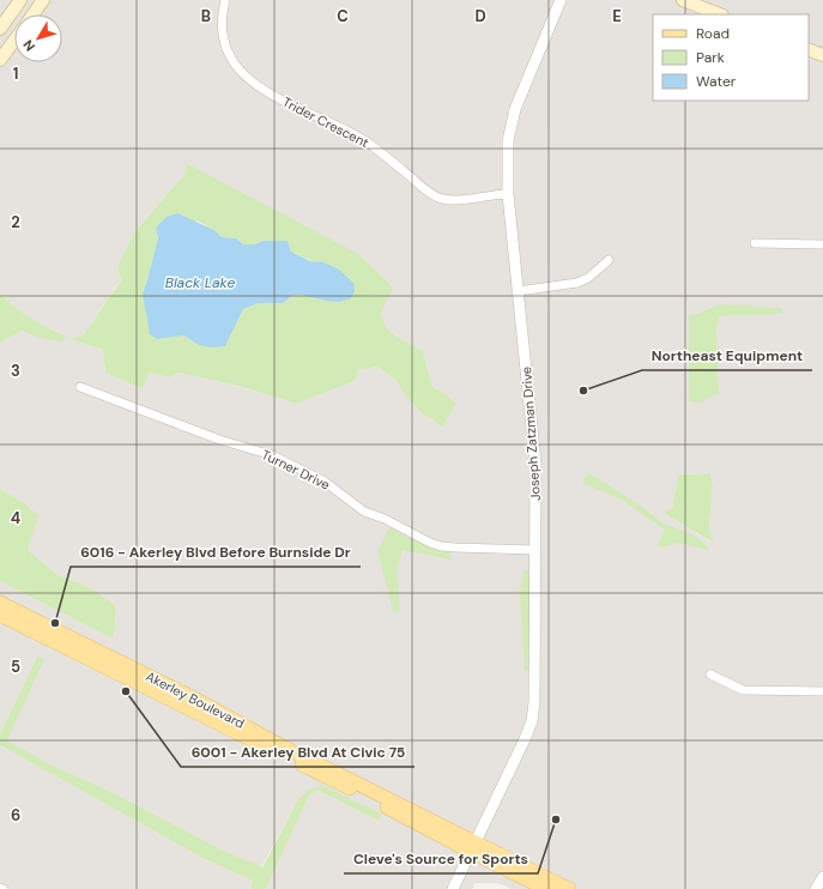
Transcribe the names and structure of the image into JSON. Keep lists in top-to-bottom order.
{
  "streets": {
    "main road": ["Akerley Boulevard"],
    "street": ["Trider Crescent", "Joseph Zatzman Drive", "Turner Drive"]
  },
  "crossings": [
    ["Trider Crescent", "Joseph Zatzman Drive"],
    ["Joseph Zatzman Drive", "Turner Drive"],
    ["Joseph Zatzman Drive", "Akerley Boulevard"]
  ],
  "water": ["Black Lake"],
  "places": [
    "Northeast Equipment",
    "6016 - Akerley Blvd Before Burnside Dr",
    "6001 - Akerley Blvd At Civic 75",
    "Cleve's Source for Sports"
  ],
  "legend": ["Road", "Park", "Water"],
  "north": "bottom left",
  "grid": {
    "columns": [
      "B",
      "C",
      "D",
      "E"
    ],
    "rows": [
      "1",
      "2",
      "3",
      "4",
      "5",
      "6"
    ]
  }
}
